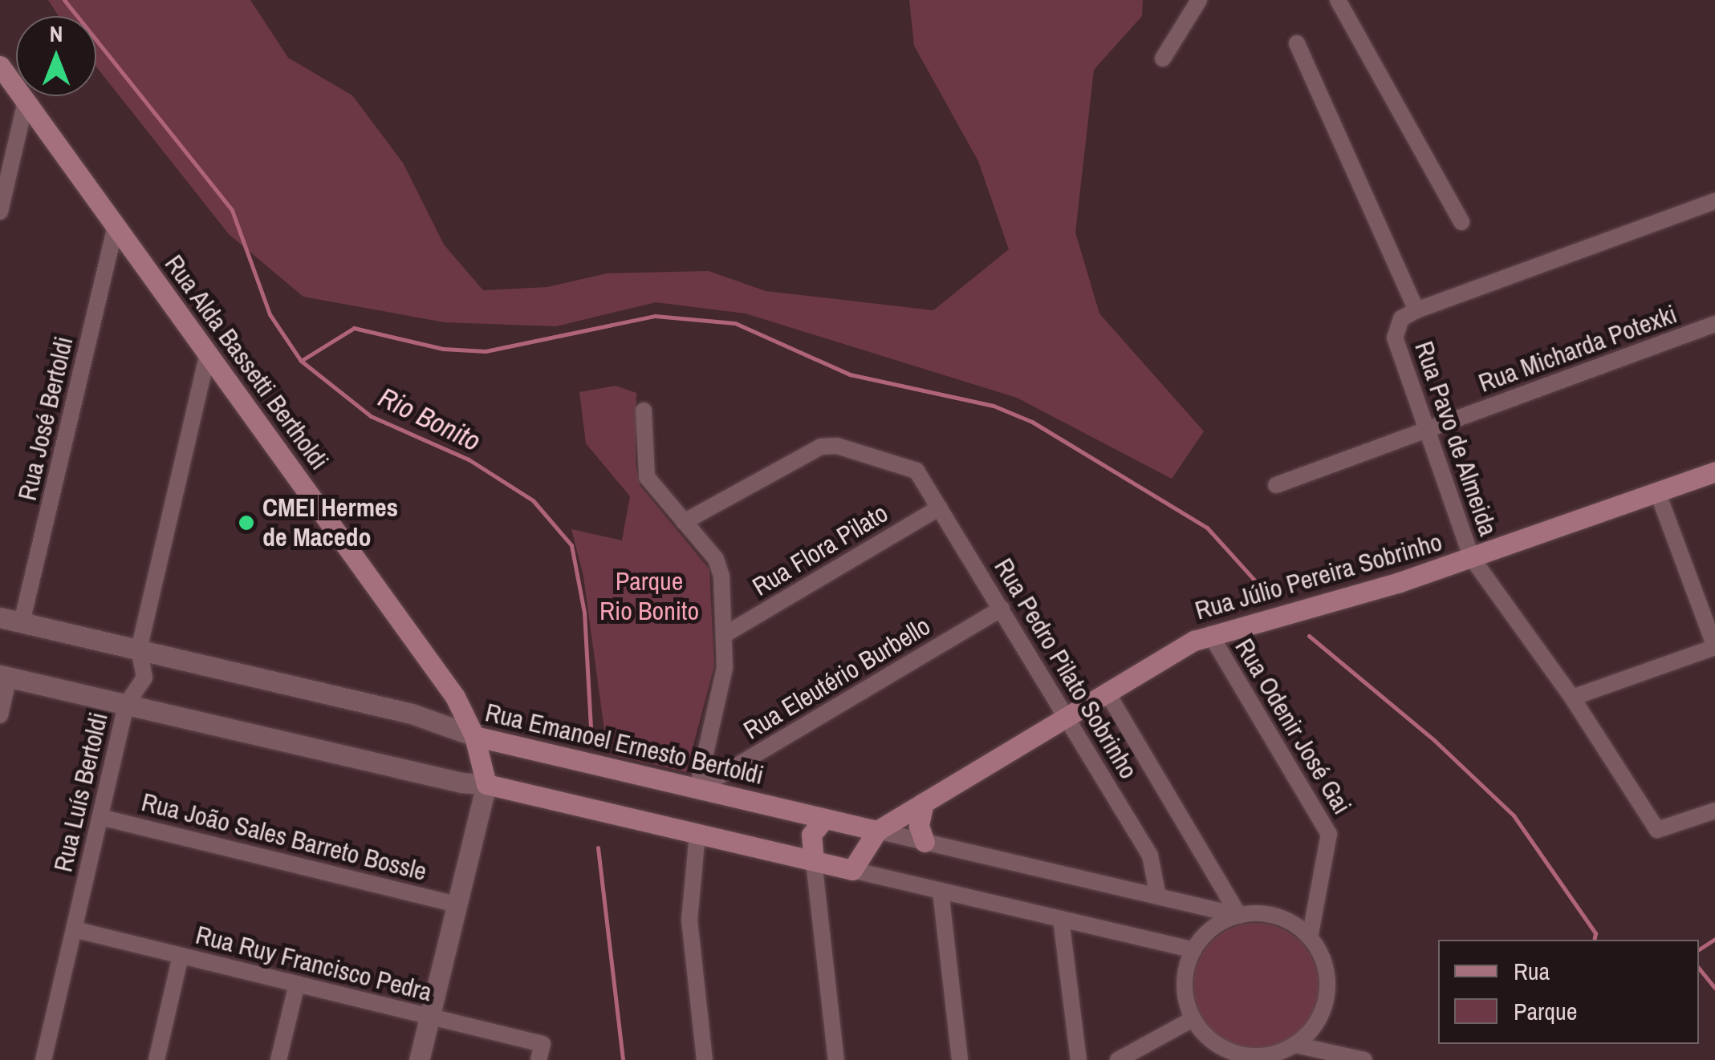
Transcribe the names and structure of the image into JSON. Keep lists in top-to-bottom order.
{
  "streets": {
    "main road": ["Rua Alda Bassetti Bertholdi", "Rua Júlio Pereira Sobrinho", "Rua Emanoel Ernesto Bertoldi"],
    "street": [
      "Rua Micharda Potexki",
      "Rua José Bertoldi",
      "Rua Pavo de Almeida",
      "Rua Flora Pilato",
      "Rua Pedro Pilato Sobrinho",
      "Rua Eleutério Burbello",
      "Rua Odenir José Gai",
      "Rua Luís Bertoldi",
      "Rua João Sales Barreto Bossle",
      "Rua Ruy Francisco Pedra"
    ]
  },
  "crossings": [
    ["Rua Micharda Potexki", "Rua Pavo de Almeida"],
    ["Rua Alda Bassetti Bertholdi", "Rua José Bertoldi"],
    ["Rua Alda Bassetti Bertholdi", "Rua Emanoel Ernesto Bertoldi"],
    ["Rua Alda Bassetti Bertholdi", "Rua Luís Bertoldi"],
    ["Rua Alda Bassetti Bertholdi", "Rua João Sales Barreto Bossle"],
    ["Rua Alda Bassetti Bertholdi", "Rua Ruy Francisco Pedra"],
    ["Rua José Bertoldi", "Rua Emanoel Ernesto Bertoldi"],
    ["Rua Pavo de Almeida", "Rua Júlio Pereira Sobrinho"],
    ["Rua Flora Pilato", "Rua Pedro Pilato Sobrinho"],
    ["Rua Júlio Pereira Sobrinho", "Rua Pedro Pilato Sobrinho"],
    ["Rua Júlio Pereira Sobrinho", "Rua Odenir José Gai"],
    ["Rua Júlio Pereira Sobrinho", "Rua Emanoel Ernesto Bertoldi"],
    ["Rua Pedro Pilato Sobrinho", "Rua Eleutério Burbello"],
    ["Rua Pedro Pilato Sobrinho", "Rua Odenir José Gai"],
    ["Rua Pedro Pilato Sobrinho", "Rua Emanoel Ernesto Bertoldi"],
    ["Rua Eleutério Burbello", "Rua Emanoel Ernesto Bertoldi"],
    ["Rua Odenir José Gai", "Rua Emanoel Ernesto Bertoldi"],
    ["Rua Emanoel Ernesto Bertoldi", "Rua Luís Bertoldi"],
    ["Rua Luís Bertoldi", "Rua João Sales Barreto Bossle"],
    ["Rua Luís Bertoldi", "Rua Ruy Francisco Pedra"]
  ],
  "water": ["Rio Bonito"],
  "parks": ["Parque Rio Bonito"],
  "places": ["CMEI Hermes de Macedo"],
  "legend": ["Rua", "Parque"],
  "north": "top"
}
